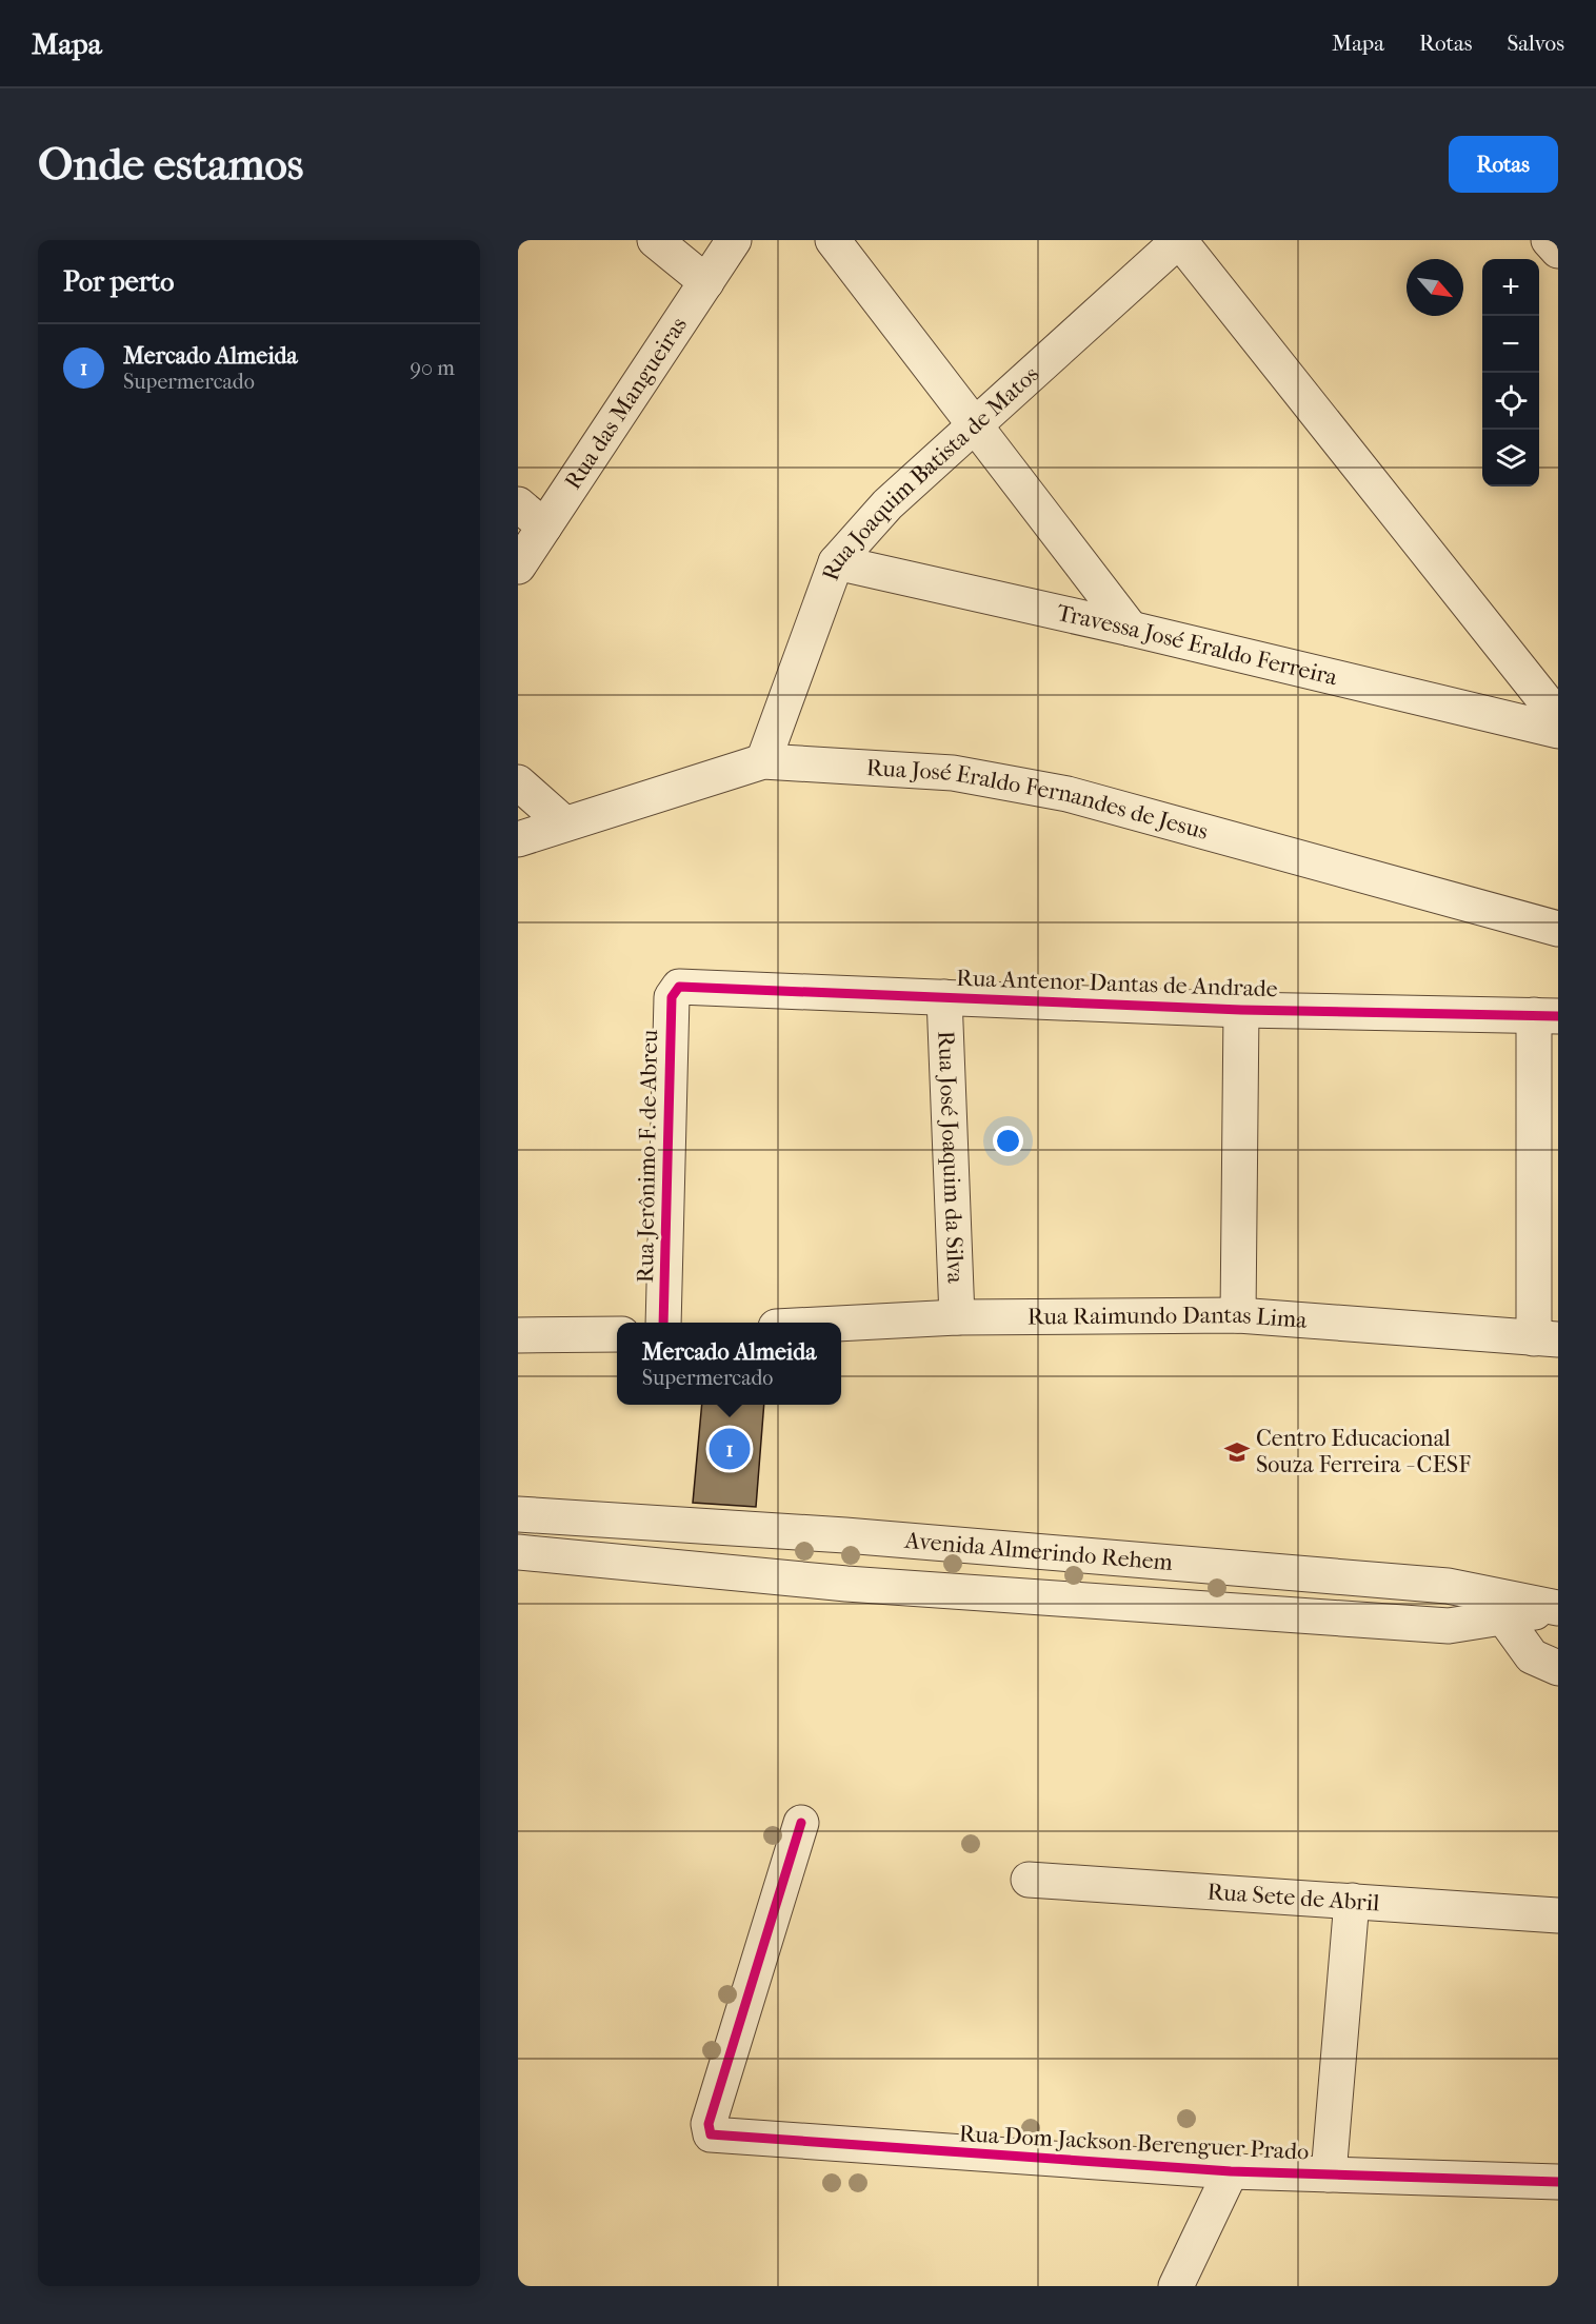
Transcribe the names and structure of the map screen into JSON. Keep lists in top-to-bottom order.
{
  "streets": {
    "street": [
      "Rua das Mangueiras",
      "Rua Joaquim Batista de Matos",
      "Travessa José Eraldo Ferreira",
      "Rua José Eraldo Fernandes de Jesus",
      "Rua Antenor Dantas de Andrade",
      "Rua Jerônimo F. de Abreu",
      "Rua José Joaquim da Silva",
      "Rua Raimundo Dantas Lima",
      "Avenida Almerindo Rehem",
      "Rua Sete de Abril",
      "Rua Dom Jackson Berenguer Prado"
    ]
  },
  "crossings": [
    ["Rua Joaquim Batista de Matos", "Travessa José Eraldo Ferreira"],
    ["Rua Joaquim Batista de Matos", "Rua José Eraldo Fernandes de Jesus"],
    ["Rua Antenor Dantas de Andrade", "Rua Jerônimo F. de Abreu"],
    ["Rua Antenor Dantas de Andrade", "Rua José Joaquim da Silva"],
    ["Rua José Joaquim da Silva", "Rua Raimundo Dantas Lima"]
  ],
  "places": {
    "school or university": ["Centro Educacional Souza Ferreira - CESF"]
  },
  "north": "bottom right",
  "page": {
    "header": "Mapa",
    "nav": ["Mapa", "Rotas", "Salvos"],
    "buttons": "Rotas",
    "title": "Onde estamos",
    "heading": "Por perto",
    "map_buttons": ["+", "−"],
    "list": [
      {
        "mark": "1",
        "name": "Mercado Almeida",
        "note": "Supermercado",
        "value": "90 m"
      }
    ],
    "popup": ["Mercado Almeida", "Supermercado"],
    "pins": "1"
  }
}
